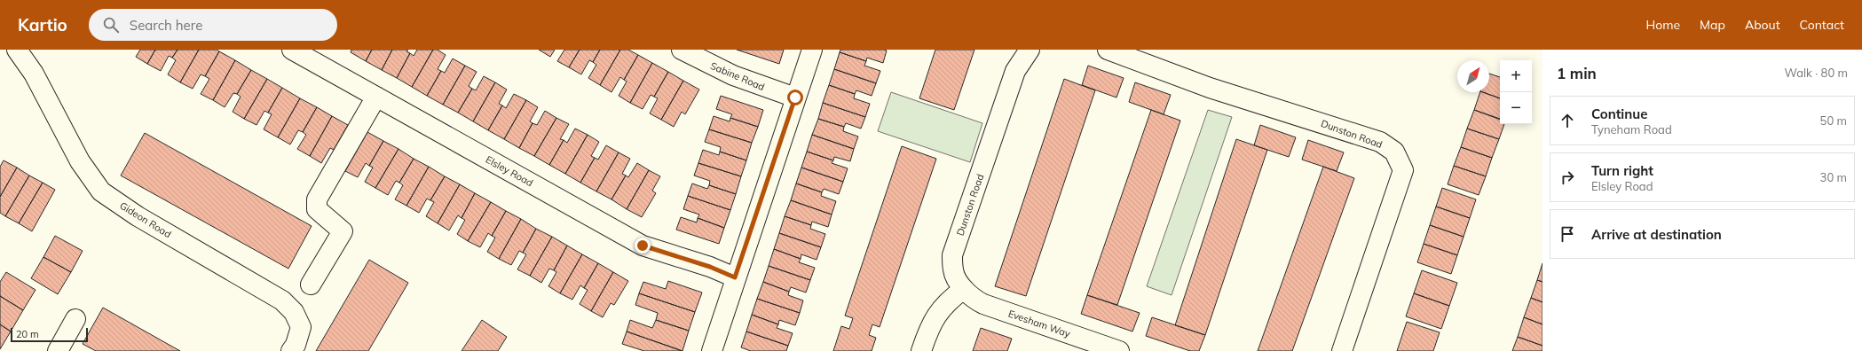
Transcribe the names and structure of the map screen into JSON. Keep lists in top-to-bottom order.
{
  "streets": {
    "street": [
      "Sabine Road",
      "Dunston Road",
      "Elsley Road",
      "Gideon Road",
      "Evesham Way"
    ]
  },
  "crossings": [
    ["Dunston Road", "Evesham Way"]
  ],
  "scale_bar": "20 m",
  "north": "top right",
  "page": {
    "header": "Kartio",
    "search": "Search here",
    "nav": [
      "Home",
      "Map",
      "About",
      "Contact"
    ],
    "heading": ["1 min", "Walk · 80 m"],
    "map_buttons": ["+", "−"],
    "list": [
      ["Continue", "Tyneham Road", "50 m"],
      ["Turn right", "Elsley Road", "30 m"],
      "Arrive at destination"
    ],
    "scale": "20 m"
  }
}
